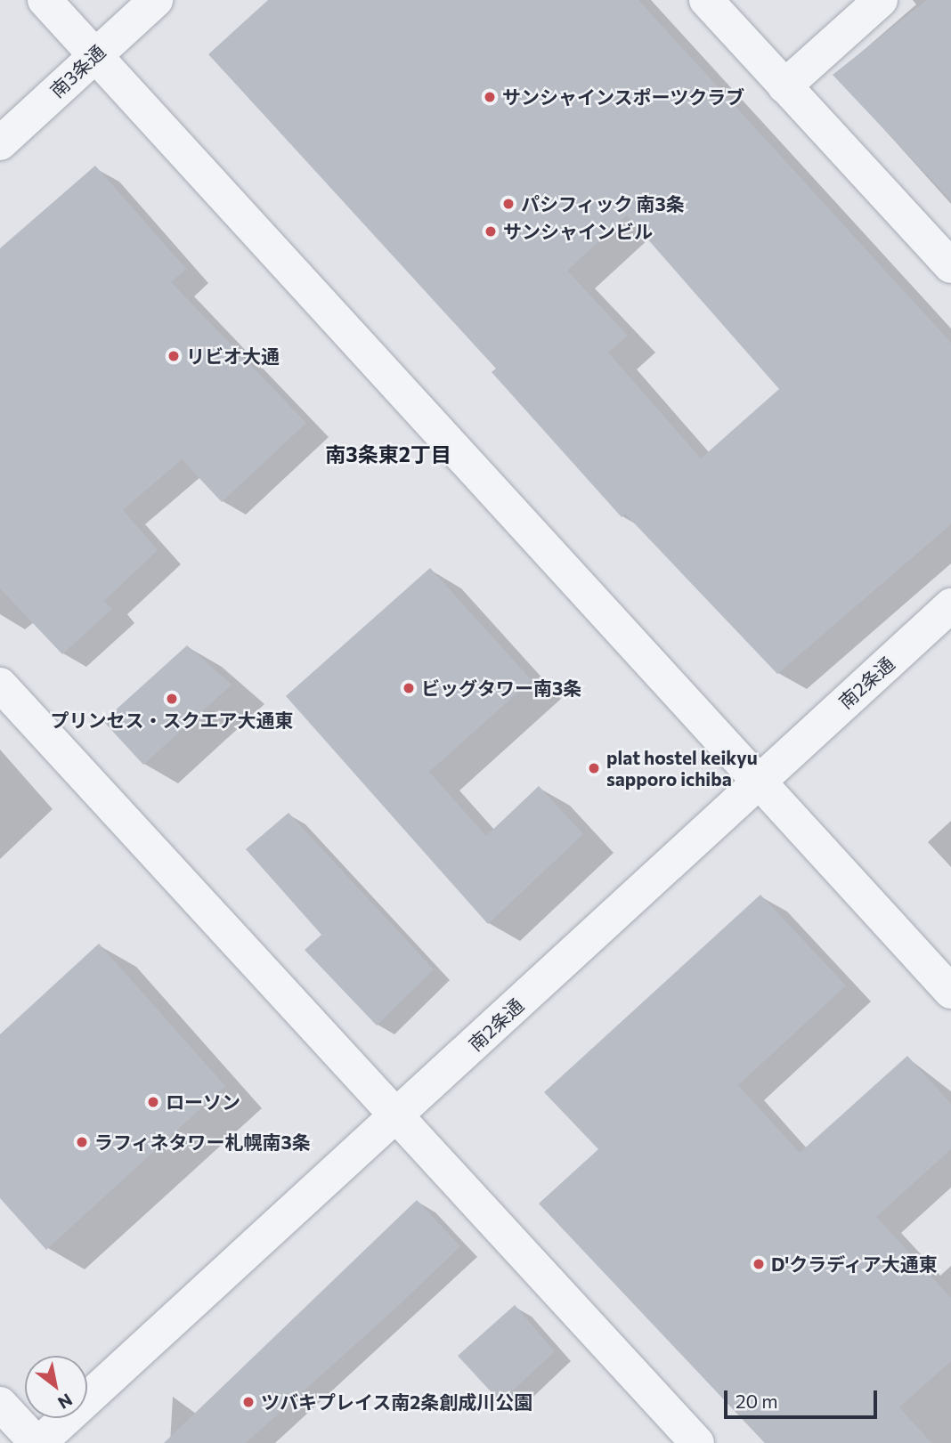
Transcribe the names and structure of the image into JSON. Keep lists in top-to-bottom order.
{
  "streets": {
    "street": ["南3条通", "南2条通"]
  },
  "districts": ["南3条東2丁目"],
  "places": [
    "サンシャインスポーツクラブ",
    "パシフィック 南3条",
    "サンシャインビル",
    "リビオ大通",
    "ビッグタワー南3条",
    "プリンセス・スクエア大通東",
    "plat hostel keikyu sapporo ichiba",
    "ローソン",
    "ラフィネタワー札幌南3条",
    "D'クラディア大通東",
    "ツバキプレイス南2条創成川公園"
  ],
  "scale_bar": "20 m",
  "north": "bottom right"
}
